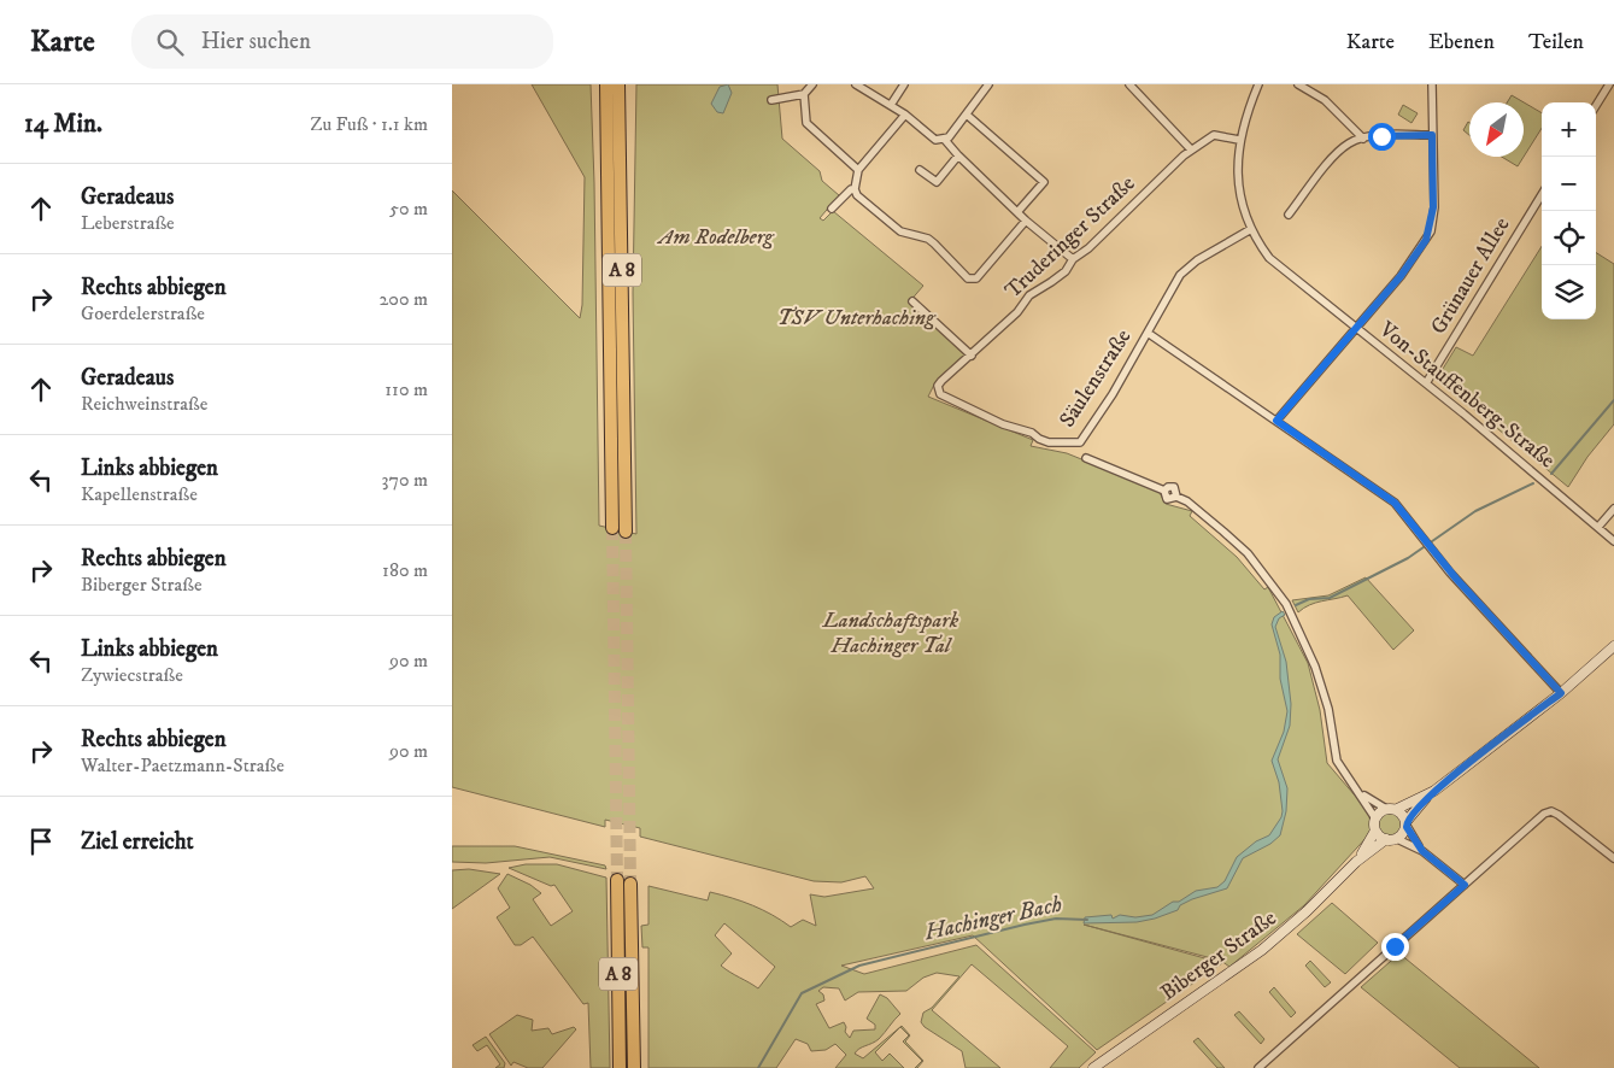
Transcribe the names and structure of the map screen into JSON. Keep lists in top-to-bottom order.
{
  "streets": {
    "highway": ["A 8"],
    "main road": ["Biberger Straße"],
    "street": [
      "Truderinger Straße",
      "Grünauer Allee",
      "Säulenstraße",
      "Von-Stauffenberg-Straße"
    ]
  },
  "crossings": [
    ["Truderinger Straße", "Säulenstraße"],
    ["Truderinger Straße", "Von-Stauffenberg-Straße"],
    ["Grünauer Allee", "Von-Stauffenberg-Straße"],
    ["Säulenstraße", "Von-Stauffenberg-Straße"]
  ],
  "water": ["Hachinger Bach"],
  "parks": ["Am Rodelberg", "TSV Unterhaching", "Landschaftspark Hachinger Tal"],
  "north": "bottom left",
  "page": {
    "header": "Karte",
    "search": "Hier suchen",
    "nav": ["Karte", "Ebenen", "Teilen"],
    "heading": ["14 Min.", "Zu Fuß · 1.1 km"],
    "map_buttons": ["+", "−"],
    "list": [
      ["Geradeaus", "Leberstraße", "50 m"],
      ["Rechts abbiegen", "Goerdelerstraße", "200 m"],
      ["Geradeaus", "Reichweinstraße", "110 m"],
      ["Links abbiegen", "Kapellenstraße", "370 m"],
      ["Rechts abbiegen", "Biberger Straße", "180 m"],
      ["Links abbiegen", "Zywiecstraße", "90 m"],
      ["Rechts abbiegen", "Walter-Paetzmann-Straße", "90 m"],
      "Ziel erreicht"
    ]
  }
}
